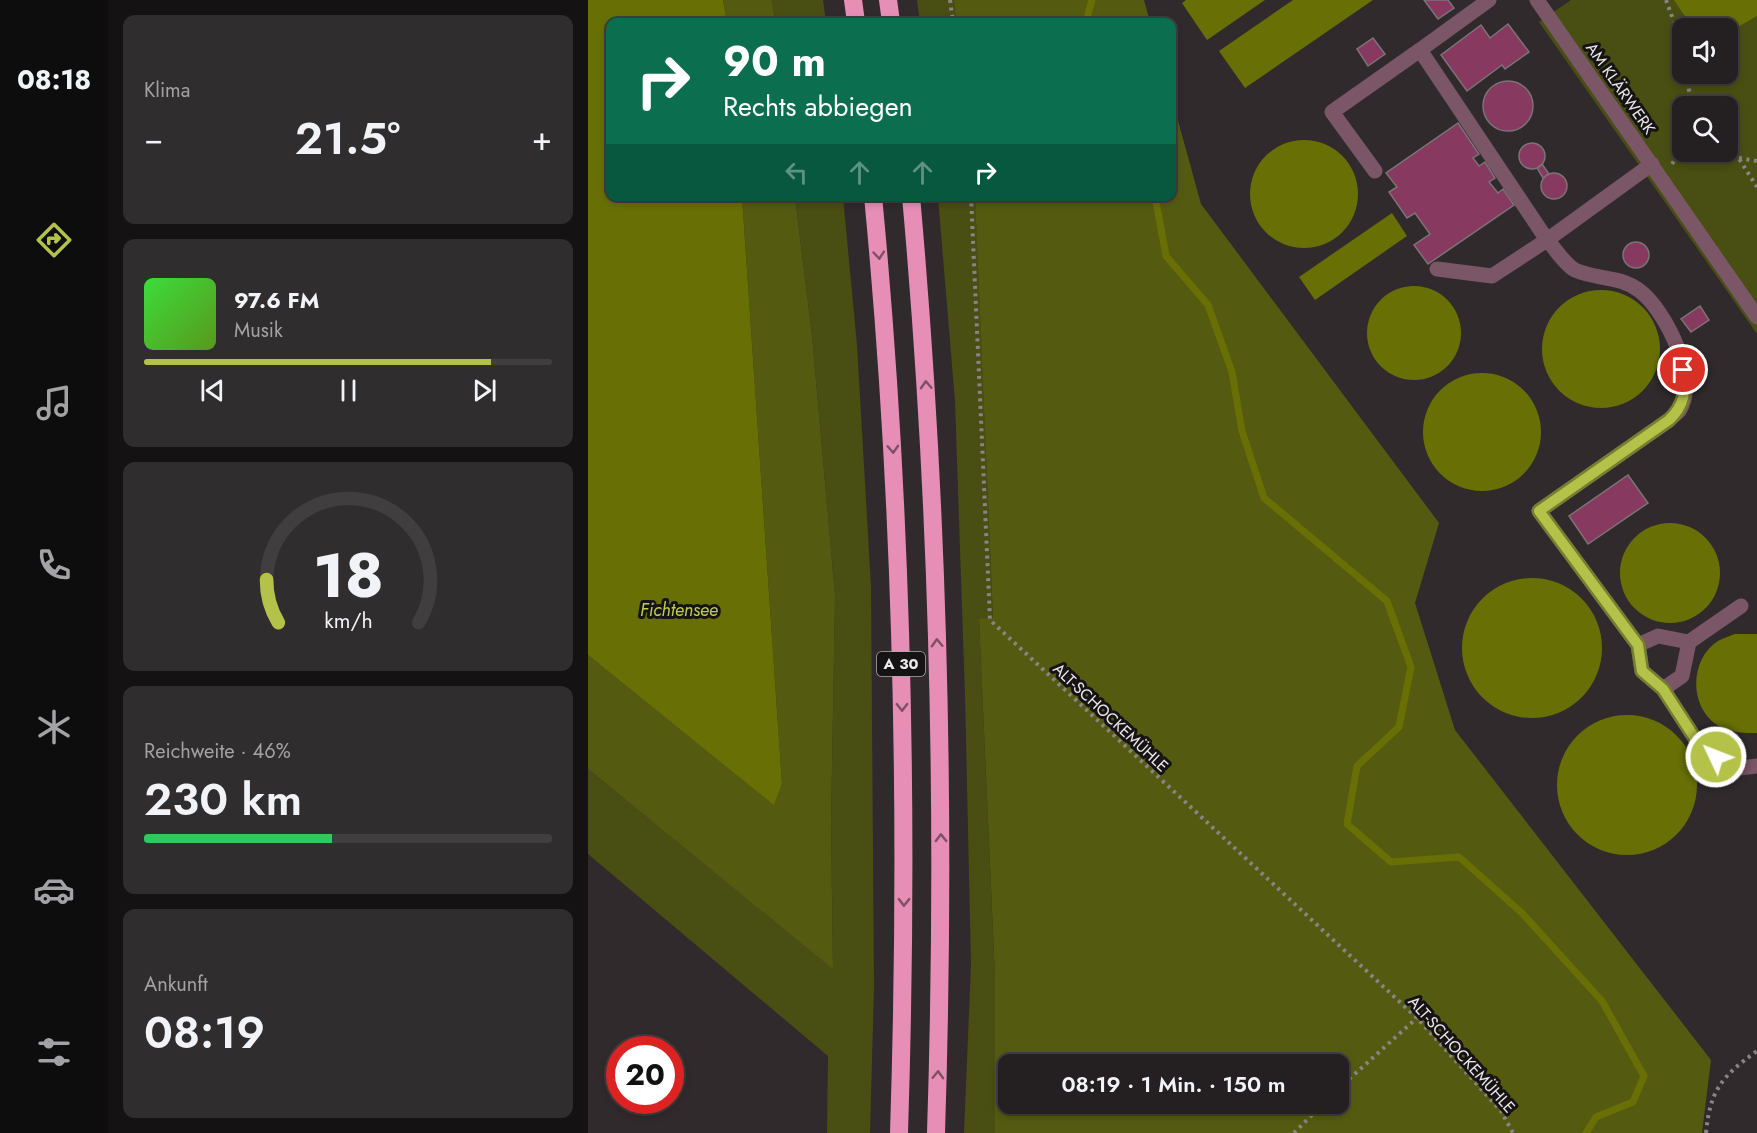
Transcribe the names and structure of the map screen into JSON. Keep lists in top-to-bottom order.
{
  "streets": {
    "highway": ["A 30"],
    "street": ["AM KLÄRWERK"],
    "path": ["ALT-SCHOCKEMÜHLE"]
  },
  "water": ["Fichtensee"],
  "page": {
    "tabs": "08:18",
    "tile": [
      "Klima",
      ["Reichweite · 46%", "230 km"],
      ["Ankunft", "08:19"]
    ],
    "turn": ["90 m", "Rechts abbiegen"],
    "heat": ["−", "21.5°", "+"],
    "song": ["97.6 FM", "Musik"],
    "limit": "20",
    "trip": "08:19 · 1 Min. · 150 m",
    "gauge": ["18", "km/h"]
  }
}
